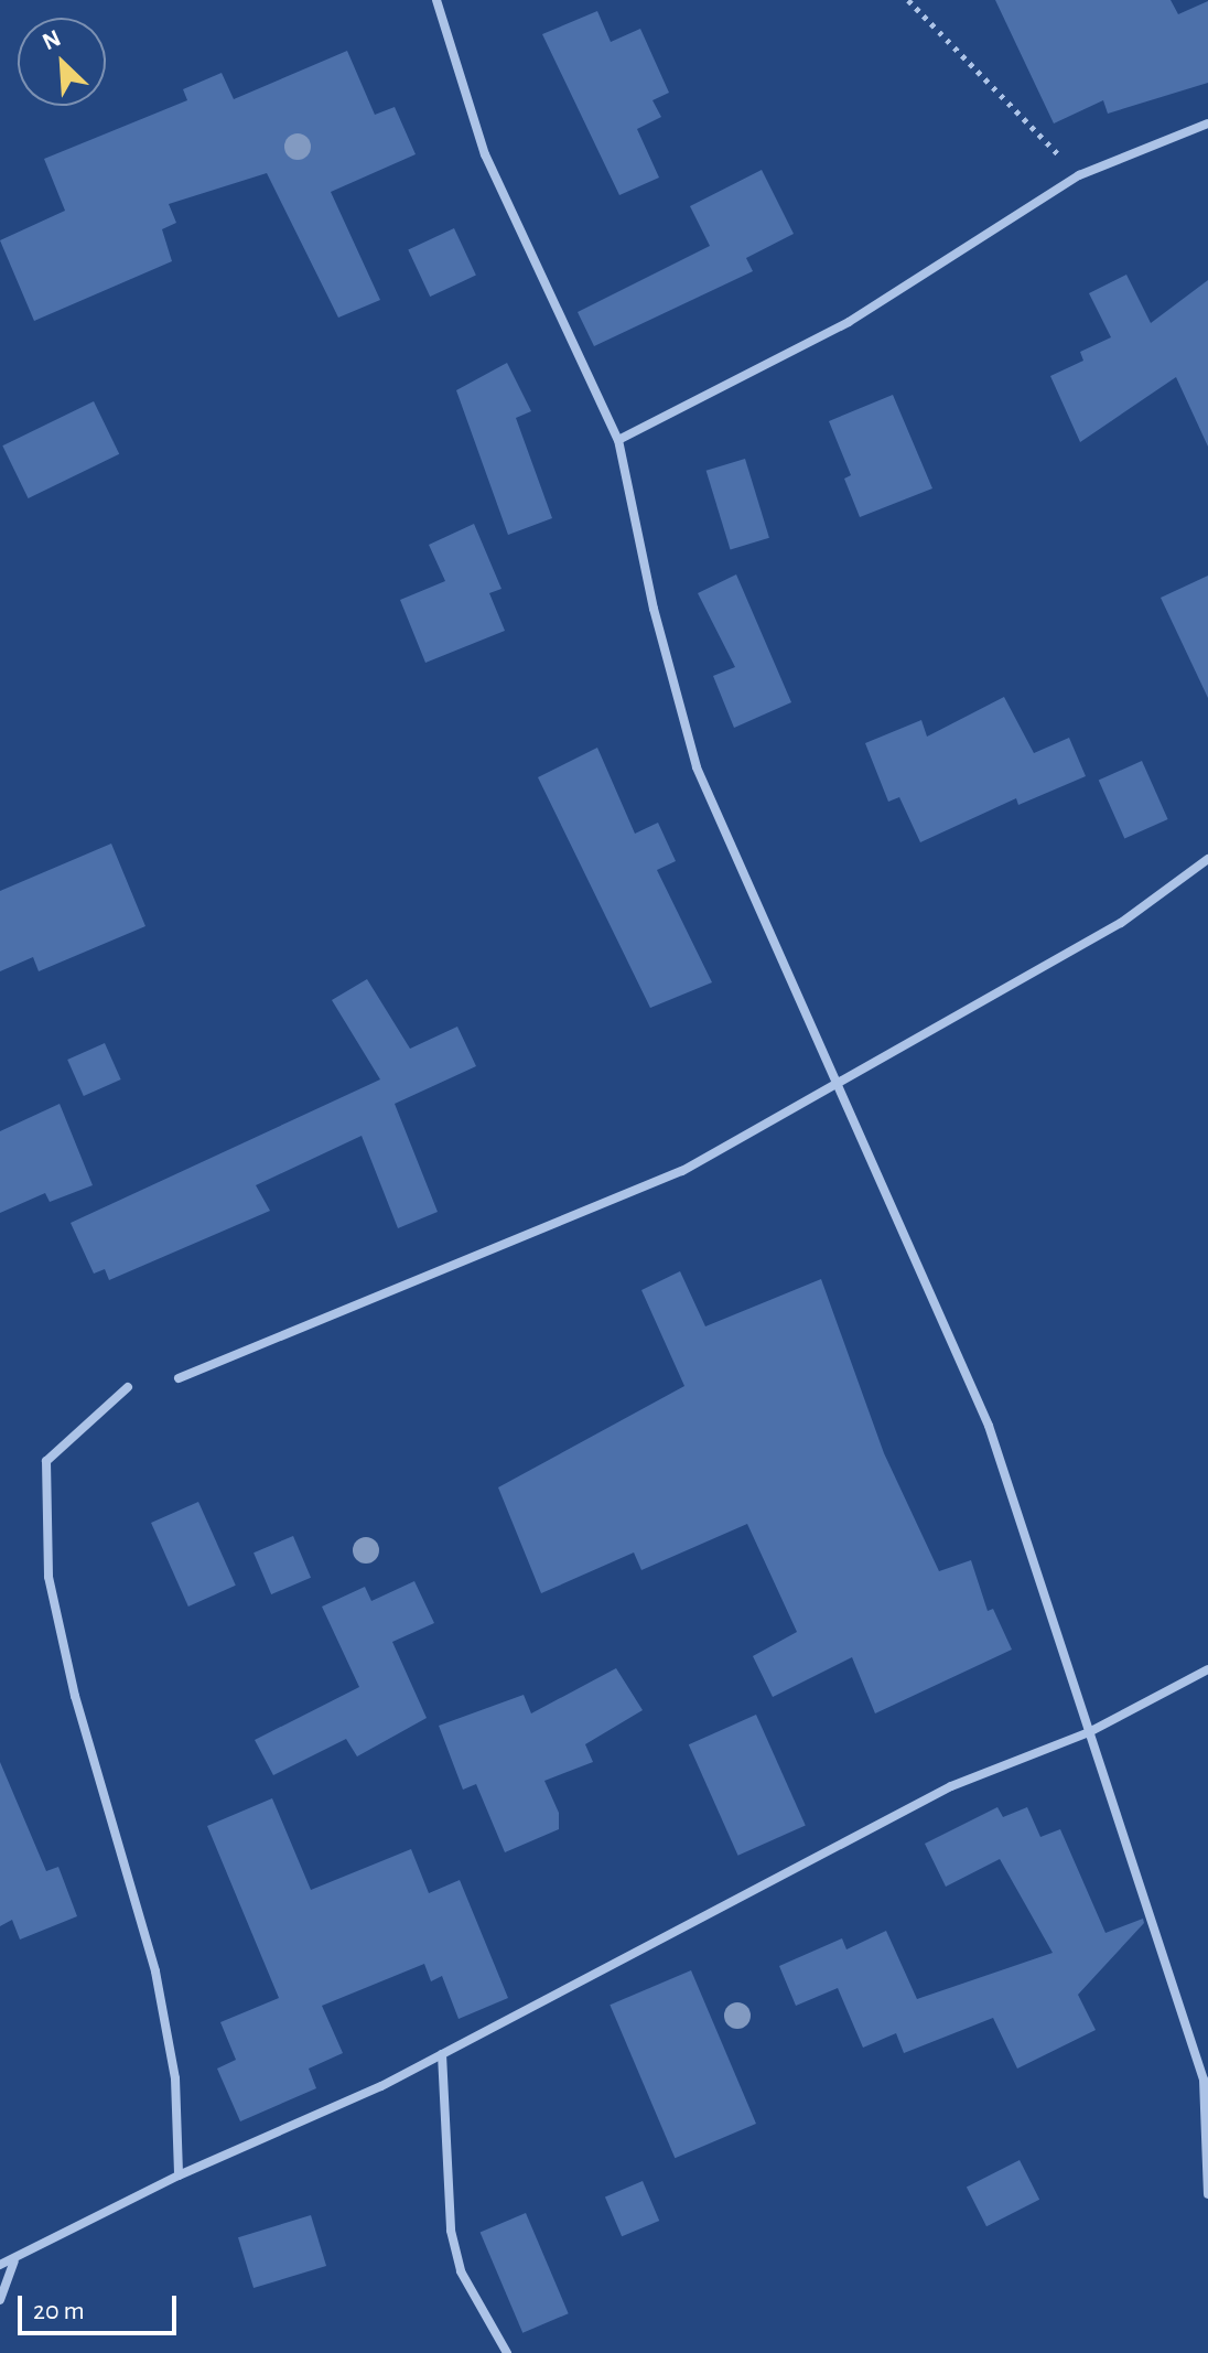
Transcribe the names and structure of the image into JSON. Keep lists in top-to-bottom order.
{
  "scale_bar": "20 m",
  "north": "top left"
}
